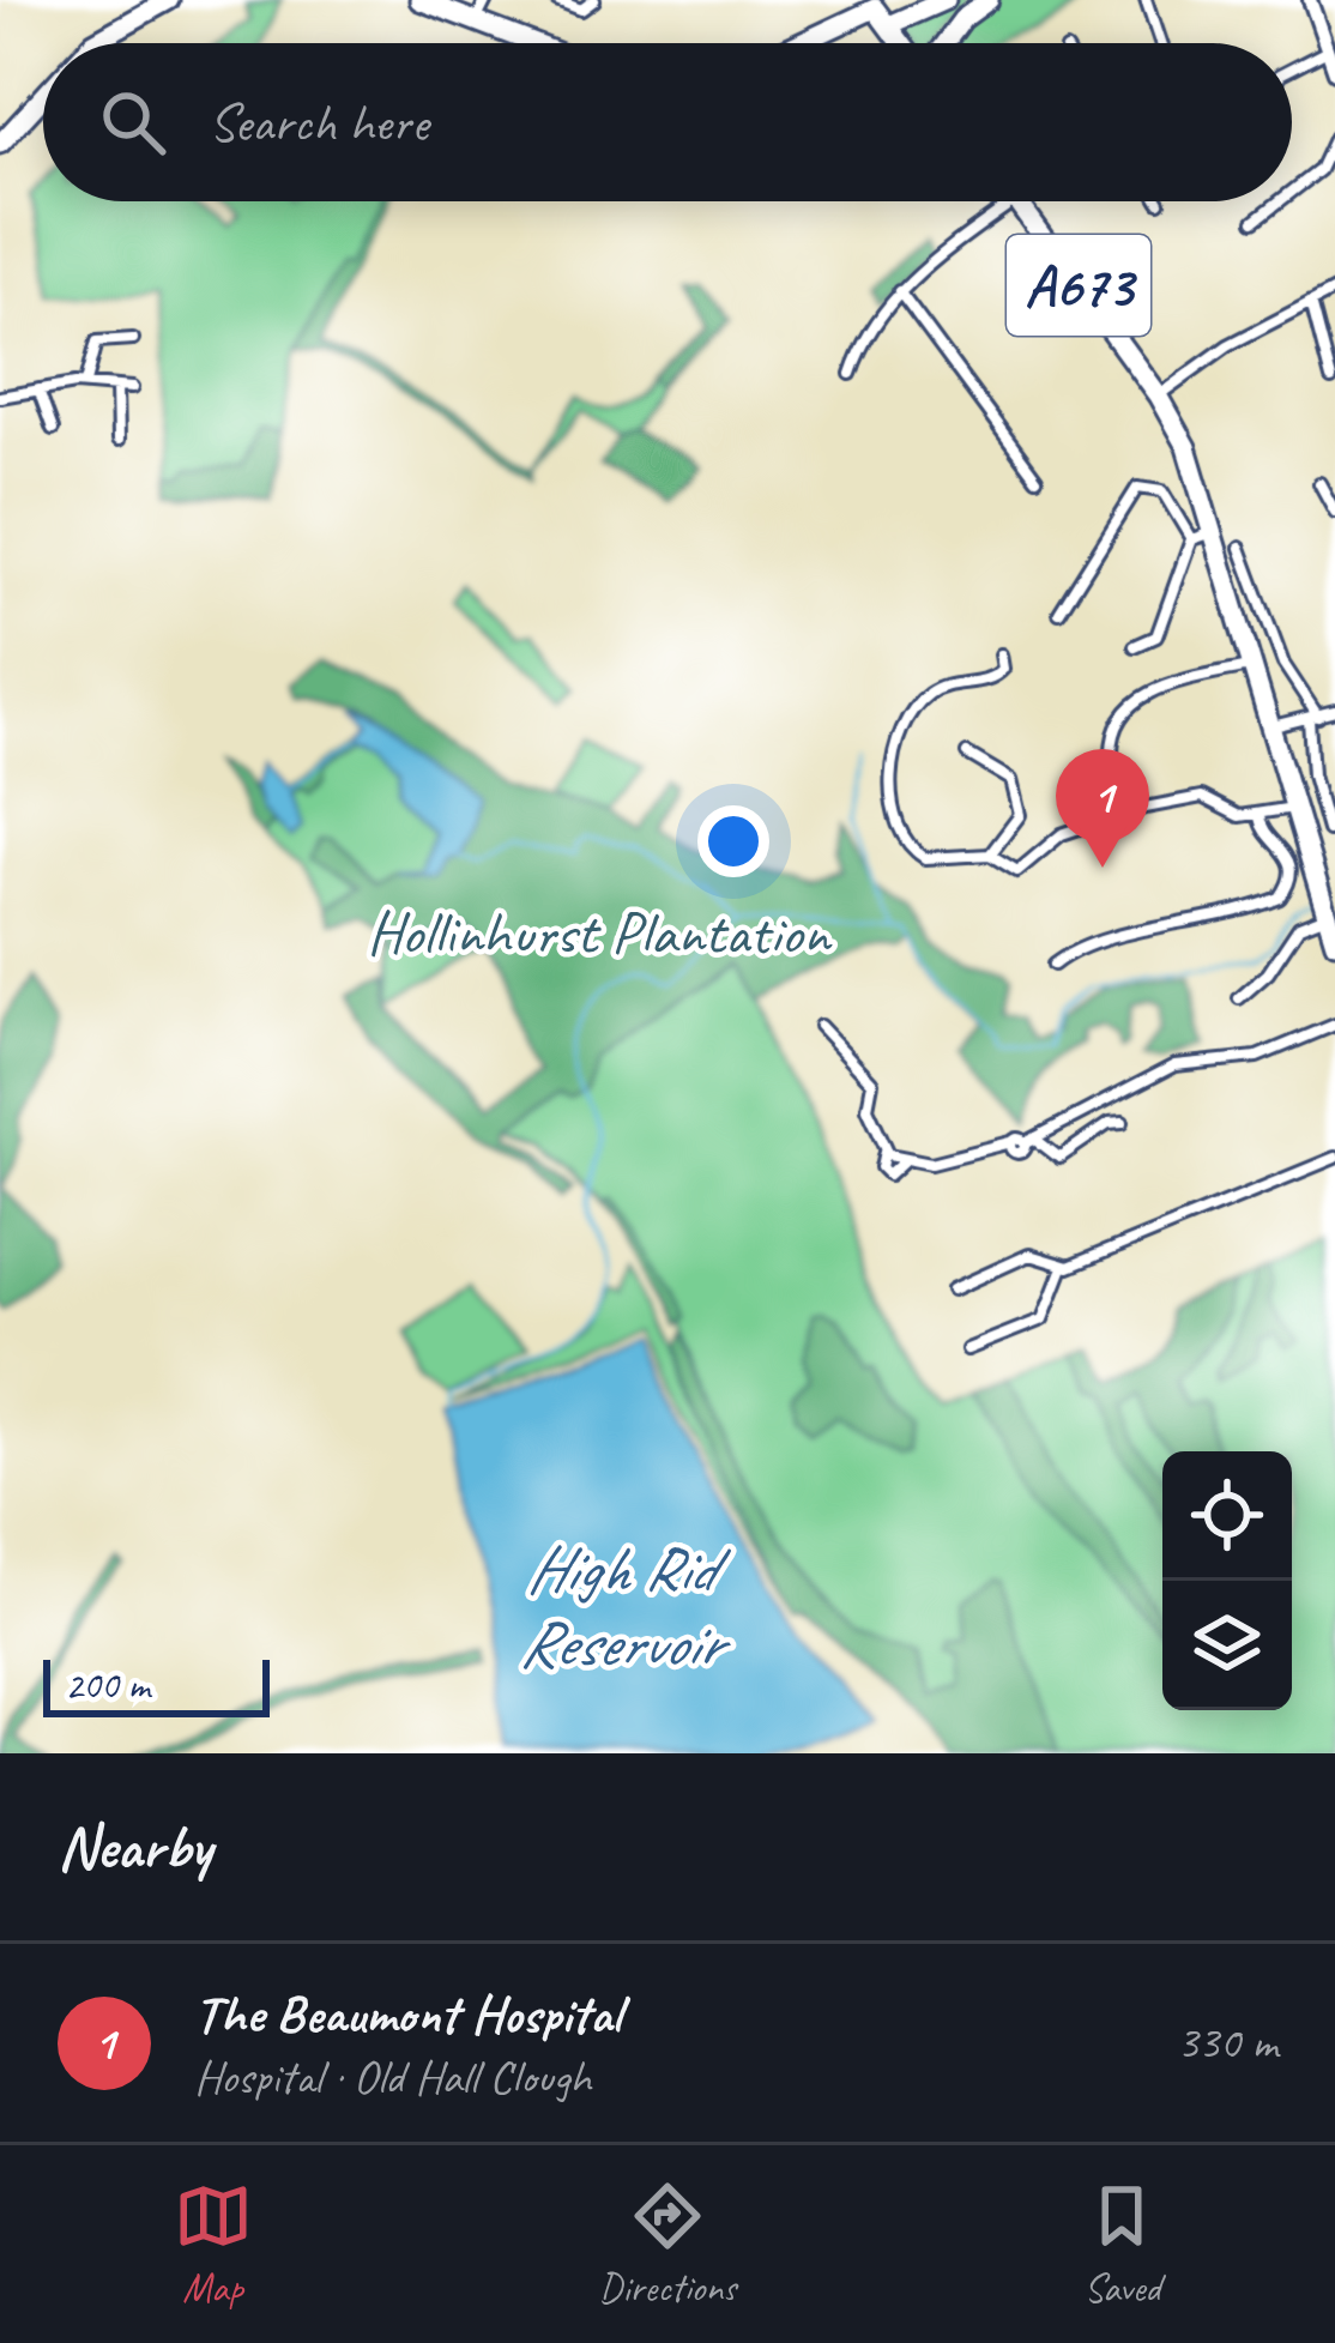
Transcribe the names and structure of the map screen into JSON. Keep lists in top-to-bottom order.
{
  "streets": {
    "highway": ["A673"]
  },
  "water": ["High Rid Reservoir"],
  "parks": ["Hollinhurst Plantation"],
  "scale_bar": "200 m",
  "page": {
    "search": "Search here",
    "pins": "1",
    "scale": "200 m",
    "heading": "Nearby",
    "list": [
      {
        "mark": "1",
        "name": "The Beaumont Hospital",
        "note": "Hospital · Old Hall Clough",
        "value": "330 m"
      }
    ],
    "nav": ["Map", "Directions", "Saved"]
  }
}
